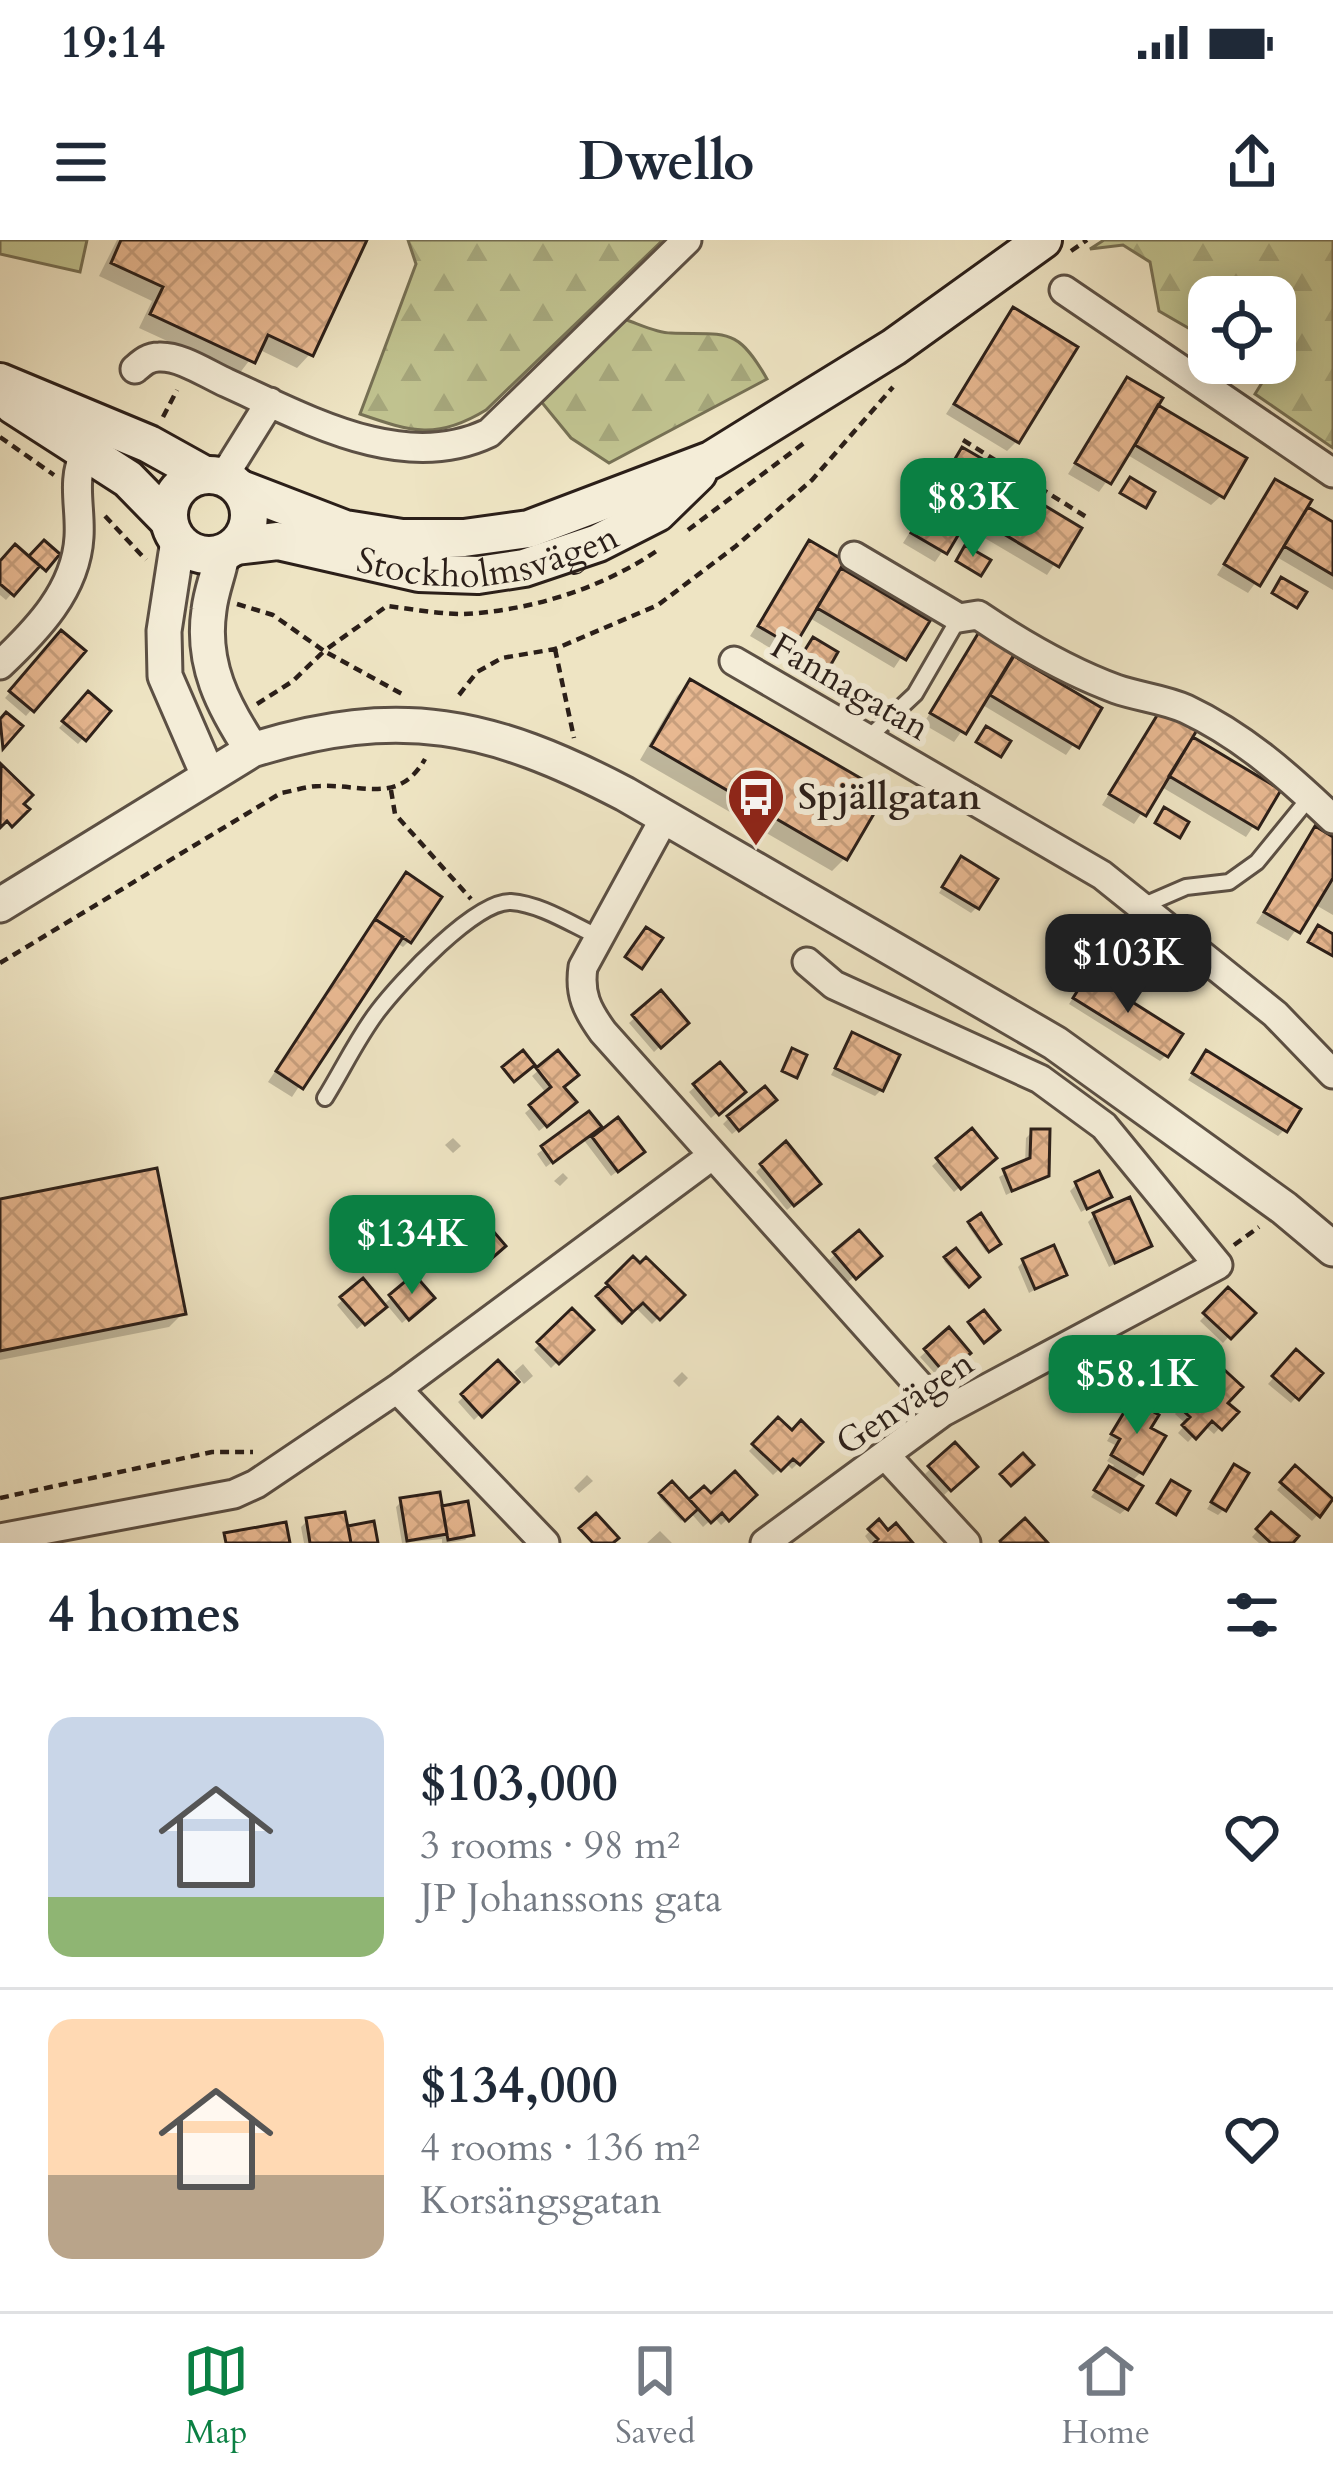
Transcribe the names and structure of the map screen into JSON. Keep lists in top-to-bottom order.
{
  "streets": {
    "main road": ["Stockholmsvägen"],
    "street": ["Fannagatan", "Genvägen"]
  },
  "places": {
    "bus stop": ["Spjällgatan"]
  },
  "page": {
    "status": "19:14",
    "header": "Dwello",
    "price": [
      "$83K",
      "$103K",
      "$134K",
      "$58.1K"
    ],
    "heading": "4 homes",
    "list": [
      {
        "name": "$103,000",
        "note": "3 rooms · 98 m² · JP Johanssons gata"
      },
      {
        "name": "$134,000",
        "note": "4 rooms · 136 m² · Korsängsgatan"
      }
    ],
    "tabs": ["Map", "Saved", "Home"]
  }
}
